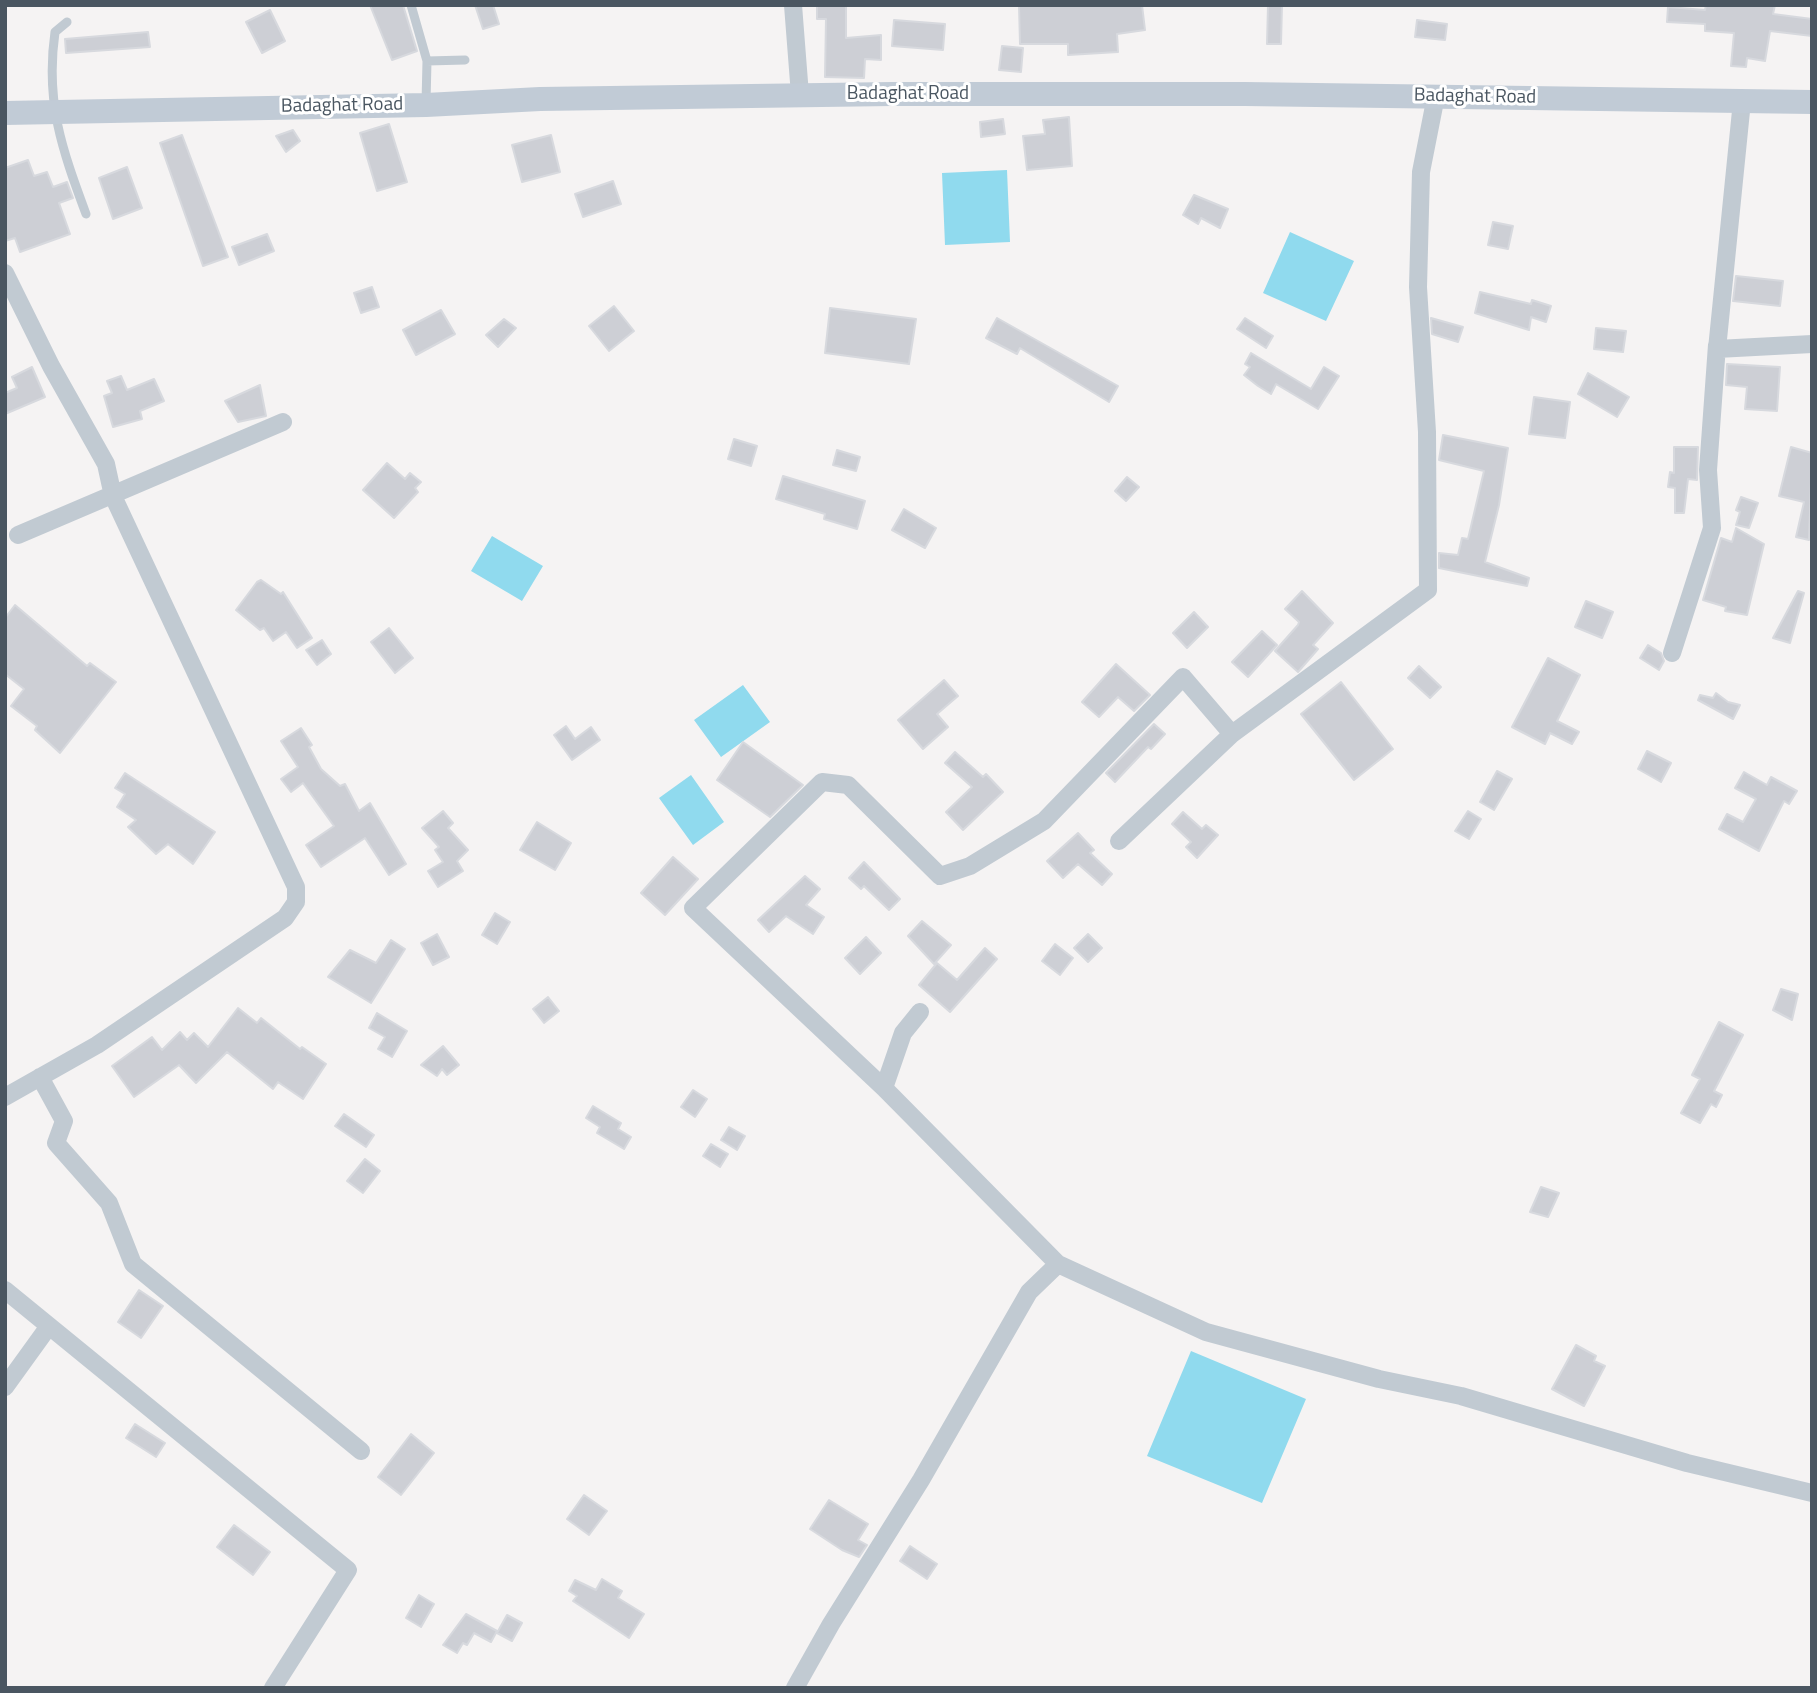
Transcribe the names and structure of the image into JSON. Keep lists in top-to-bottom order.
{
  "streets": {
    "main road": ["Badaghat Road"]
  }
}
